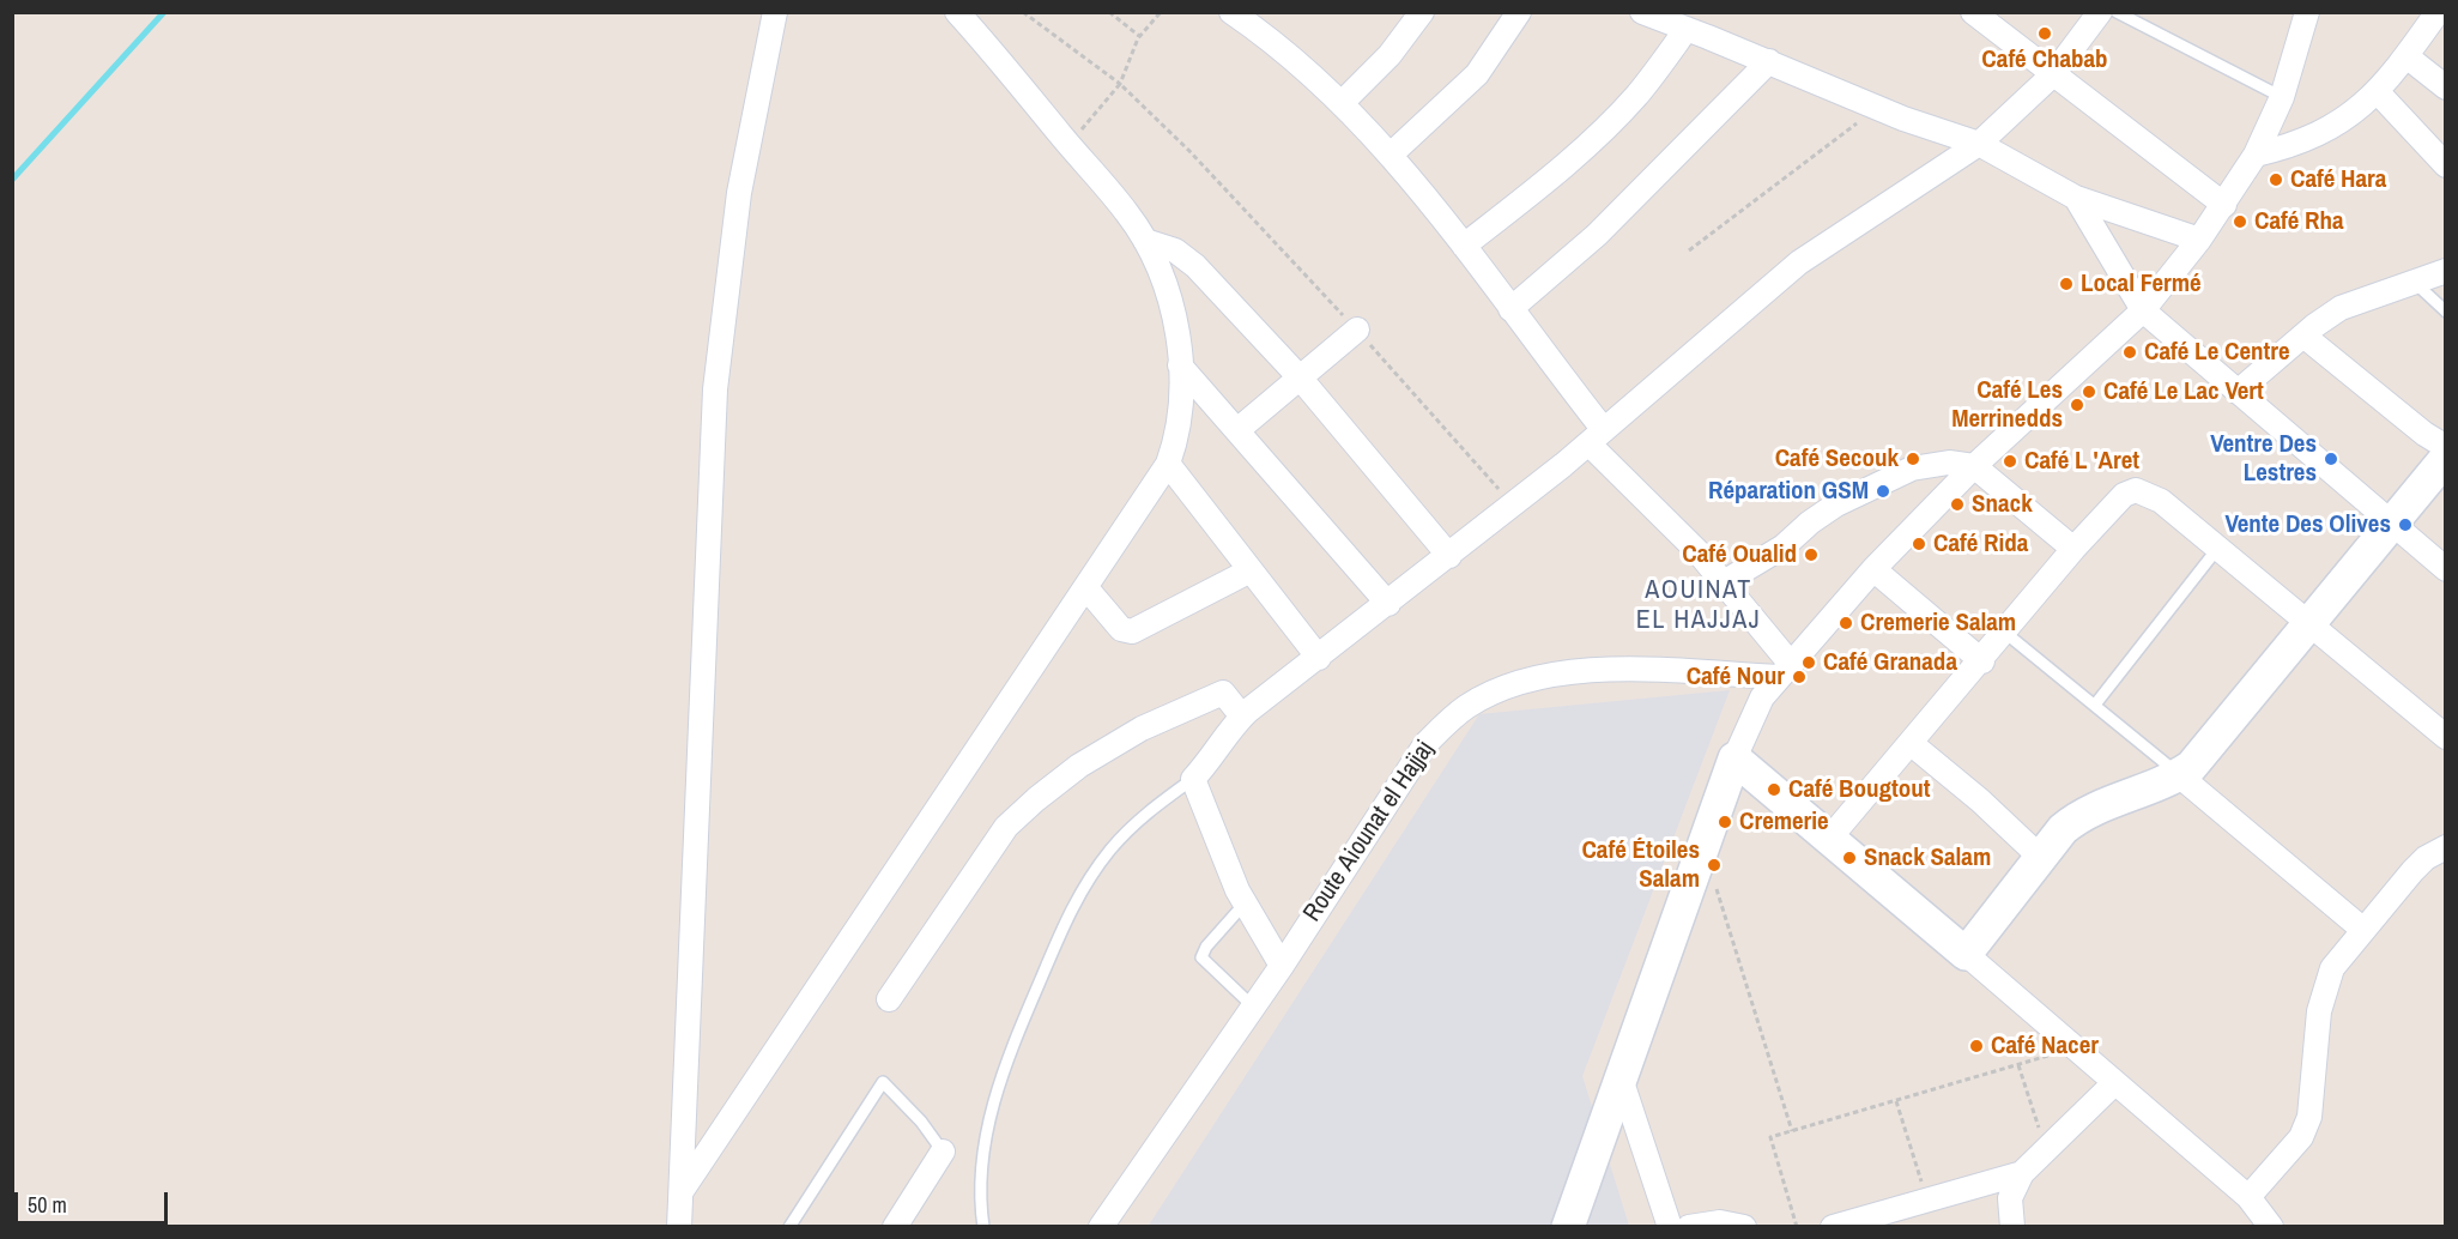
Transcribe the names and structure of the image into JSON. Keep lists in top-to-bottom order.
{
  "streets": {
    "street": ["Route Aiounat el Hajjaj"]
  },
  "districts": ["AOUINAT EL HAJJAJ"],
  "places": [
    "Café Chabab",
    "Café Hara",
    "Café Rha",
    "Local Fermé",
    "Café Le Centre",
    "Café Le Lac Vert",
    "Café Les Merrinedds",
    "Café Secouk",
    "Ventre Des Lestres",
    "Café L 'Aret",
    "Réparation GSM",
    "Snack",
    "Vente Des Olives",
    "Café Rida",
    "Café Oualid",
    "Cremerie Salam",
    "Café Granada",
    "Café Nour",
    "Café Bougtout",
    "Cremerie",
    "Snack Salam",
    "Café Étoiles Salam",
    "Café Nacer"
  ],
  "scale_bar": "50 m"
}
